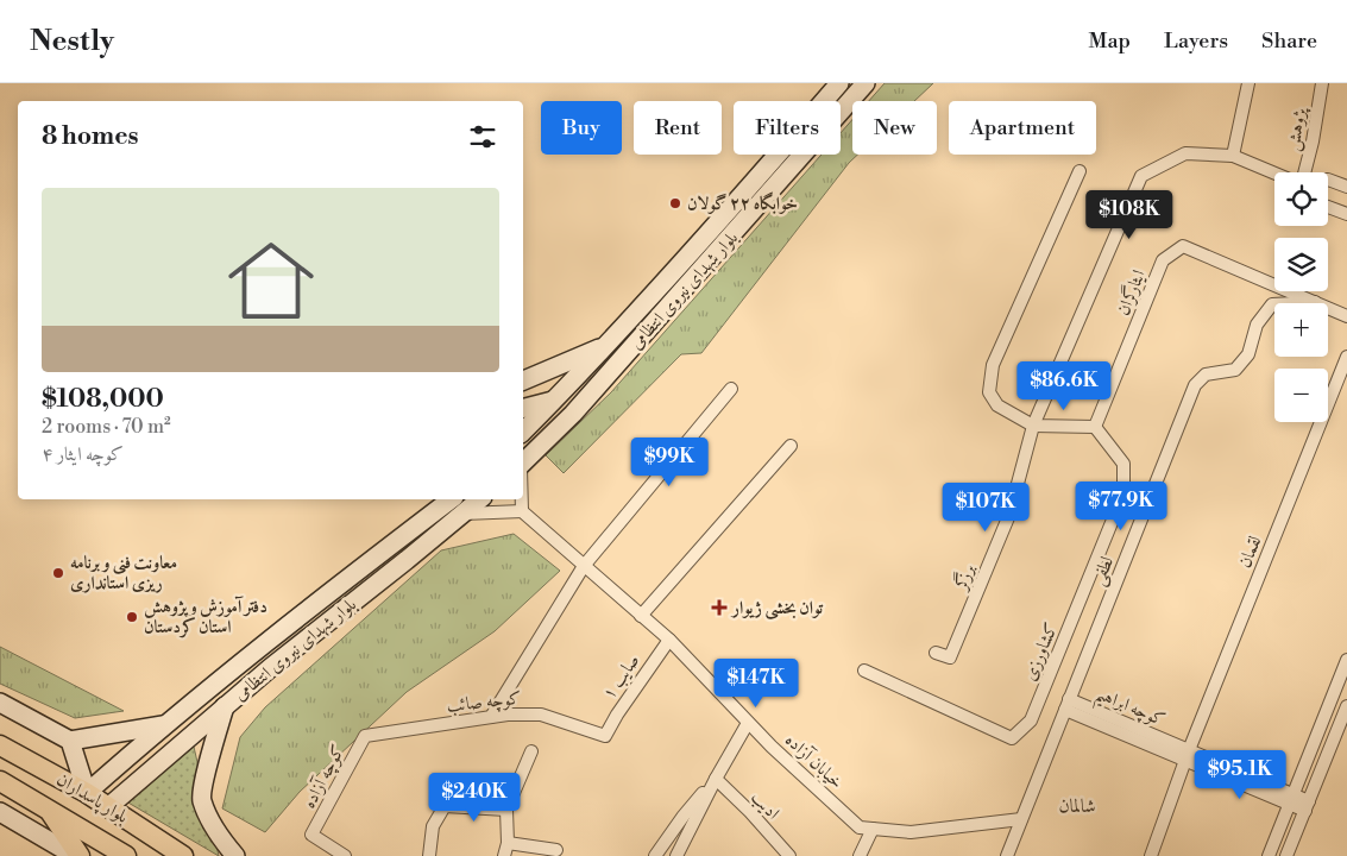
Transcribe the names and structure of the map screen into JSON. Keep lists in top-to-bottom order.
{
  "streets": {
    "main road": ["بلوار شهدای نیروی انتظامی", "بلوار پاسداران"],
    "street": [
      "پژوهش",
      "ایثارگران",
      "لقمان",
      "لطفی",
      "برزگر",
      "کشاورزی",
      "صایب ۱",
      "کوچه صائب",
      "کوچه ابراهیم",
      "خیابان آزاده",
      "کوچه آزاده",
      "ادیب"
    ]
  },
  "crossings": [
    ["بلوار شهدای نیروی انتظامی", "بلوار پاسداران"],
    ["ایثارگران", "لطفی"],
    ["ایثارگران", "کشاورزی"],
    ["لقمان", "کوچه ابراهیم"],
    ["لطفی", "کوچه ابراهیم"],
    ["لطفی", "خیابان آزاده"],
    ["صایب ۱", "کوچه صائب"],
    ["صایب ۱", "خیابان آزاده"],
    ["کوچه صائب", "کوچه آزاده"]
  ],
  "districts": ["شالمان"],
  "places": {
    "other": ["خوابگاه ۲۲ گولان", "معاونت فنی و برنامه ریزی استانداری", "دفتر آموزش و پژوهش استان کردستان"],
    "health": ["توان بخشی ژیوار"]
  },
  "page": {
    "header": "Nestly",
    "nav": ["Map", "Layers", "Share"],
    "chip": [
      "Buy",
      "Rent",
      "Filters",
      "New",
      "Apartment"
    ],
    "heading": "8 homes",
    "map_buttons": ["+", "−"],
    "list": [
      {
        "name": "$108,000",
        "note": "2 rooms · 70 m² · کوچه ایثار ۴"
      }
    ],
    "price": [
      "$108K",
      "$86.6K",
      "$99K",
      "$77.9K",
      "$107K",
      "$147K",
      "$95.1K",
      "$240K"
    ]
  }
}
